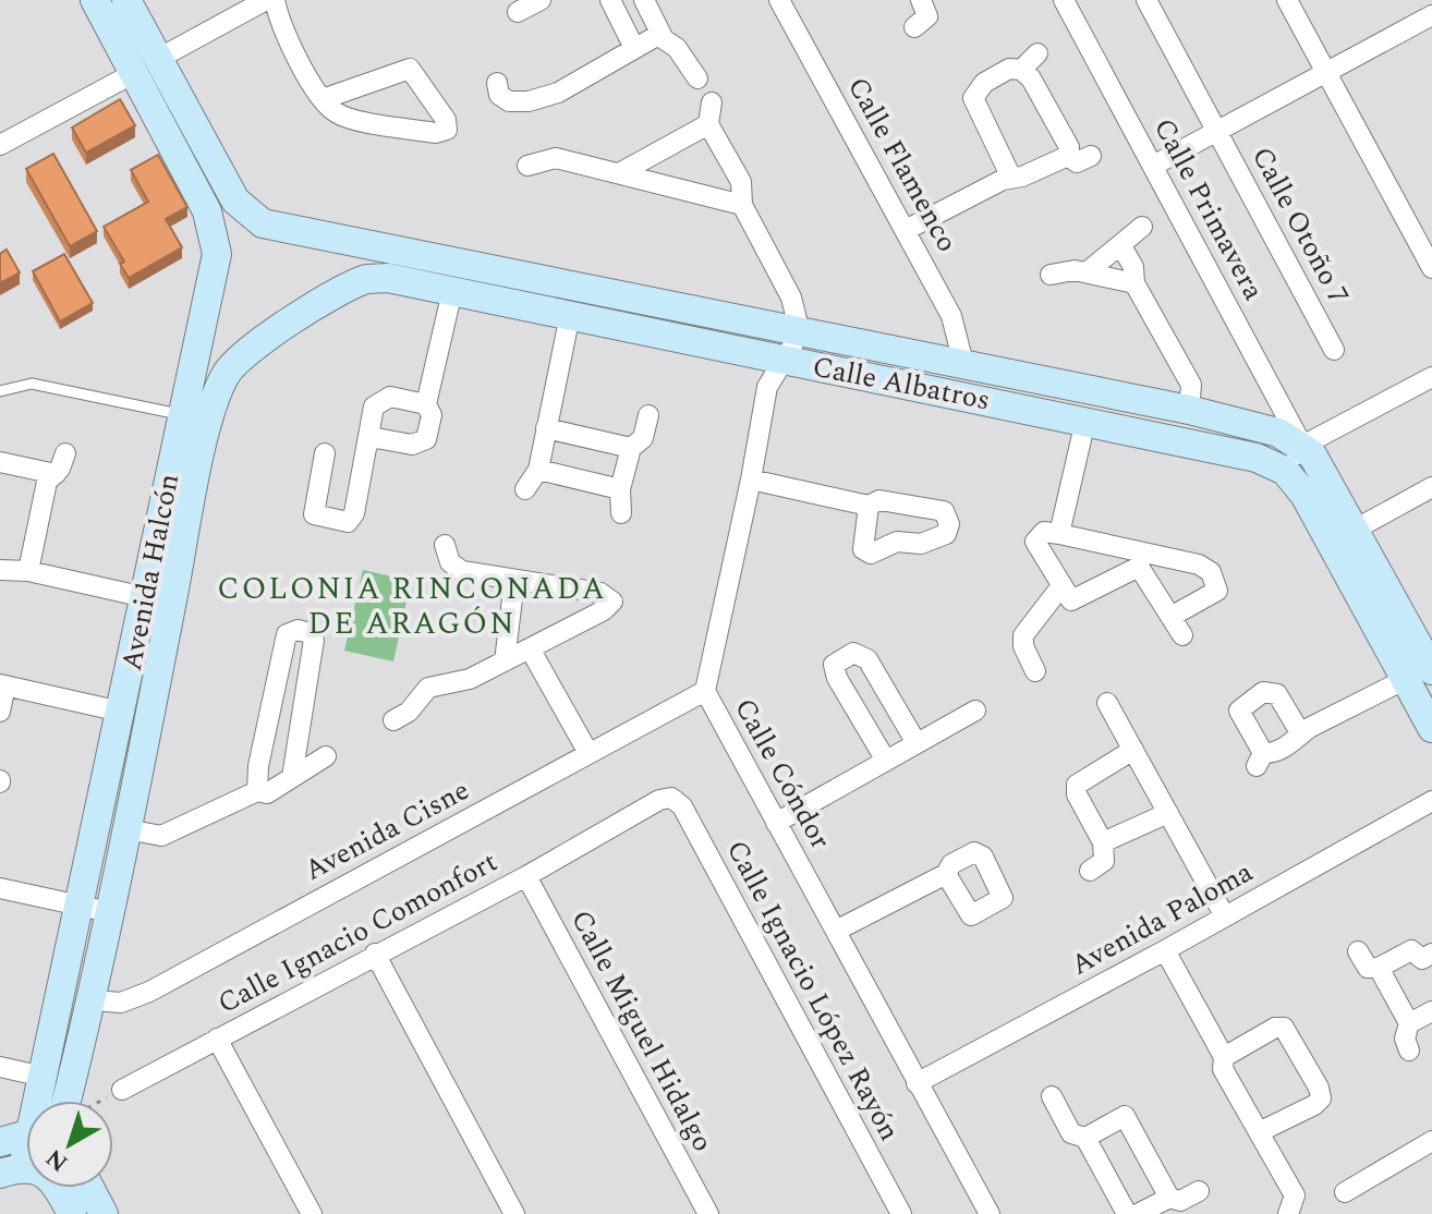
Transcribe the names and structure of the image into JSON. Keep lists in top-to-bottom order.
{
  "streets": {
    "street": [
      "Calle Flamenco",
      "Calle Primavera",
      "Calle Otoño 7",
      "Calle Albatros",
      "Avenida Halcón",
      "Calle Cóndor",
      "Avenida Cisne",
      "Avenida Paloma",
      "Calle Ignacio Comonfort",
      "Calle Ignacio López Rayón",
      "Calle Miguel Hidalgo"
    ]
  },
  "crossings": [
    ["Calle Flamenco", "Calle Albatros"],
    ["Calle Primavera", "Calle Albatros"],
    ["Calle Albatros", "Avenida Halcón"],
    ["Calle Albatros", "Calle Cóndor"],
    ["Avenida Halcón", "Avenida Cisne"],
    ["Calle Cóndor", "Avenida Cisne"],
    ["Calle Cóndor", "Avenida Paloma"],
    ["Calle Ignacio Comonfort", "Calle Ignacio López Rayón"],
    ["Calle Ignacio Comonfort", "Calle Miguel Hidalgo"]
  ],
  "districts": ["COLONIA RINCONADA DE ARAGÓN"],
  "north": "bottom left"
}
